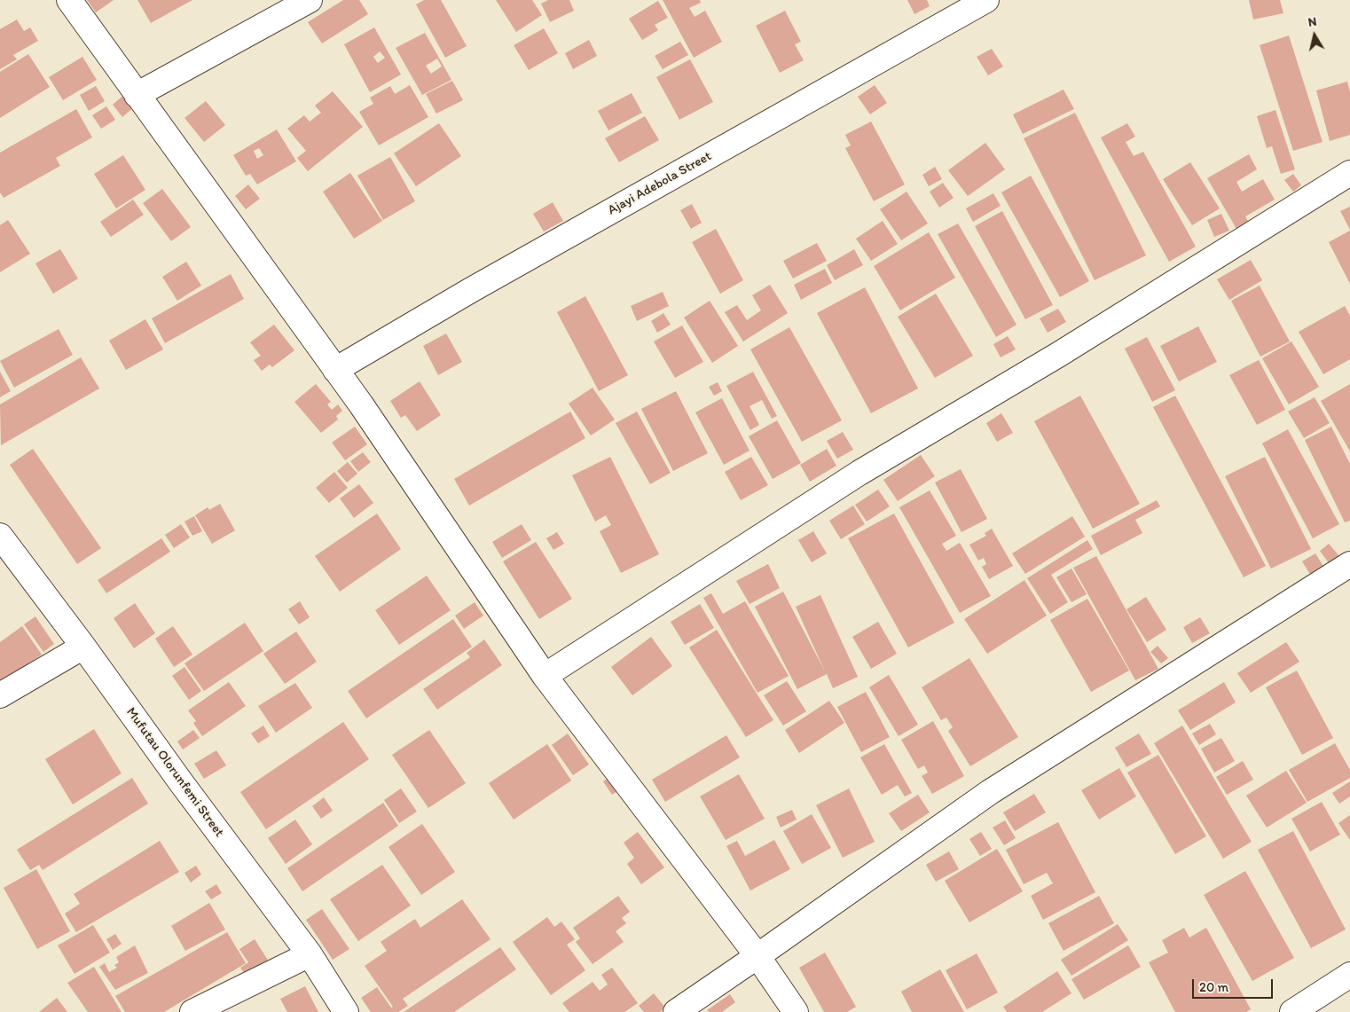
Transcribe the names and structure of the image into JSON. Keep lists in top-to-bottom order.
{
  "streets": {
    "street": ["Ajayi Adebola Street", "Mufutau Olorunfemi Street"]
  },
  "scale_bar": "20 m",
  "north": "top"
}
